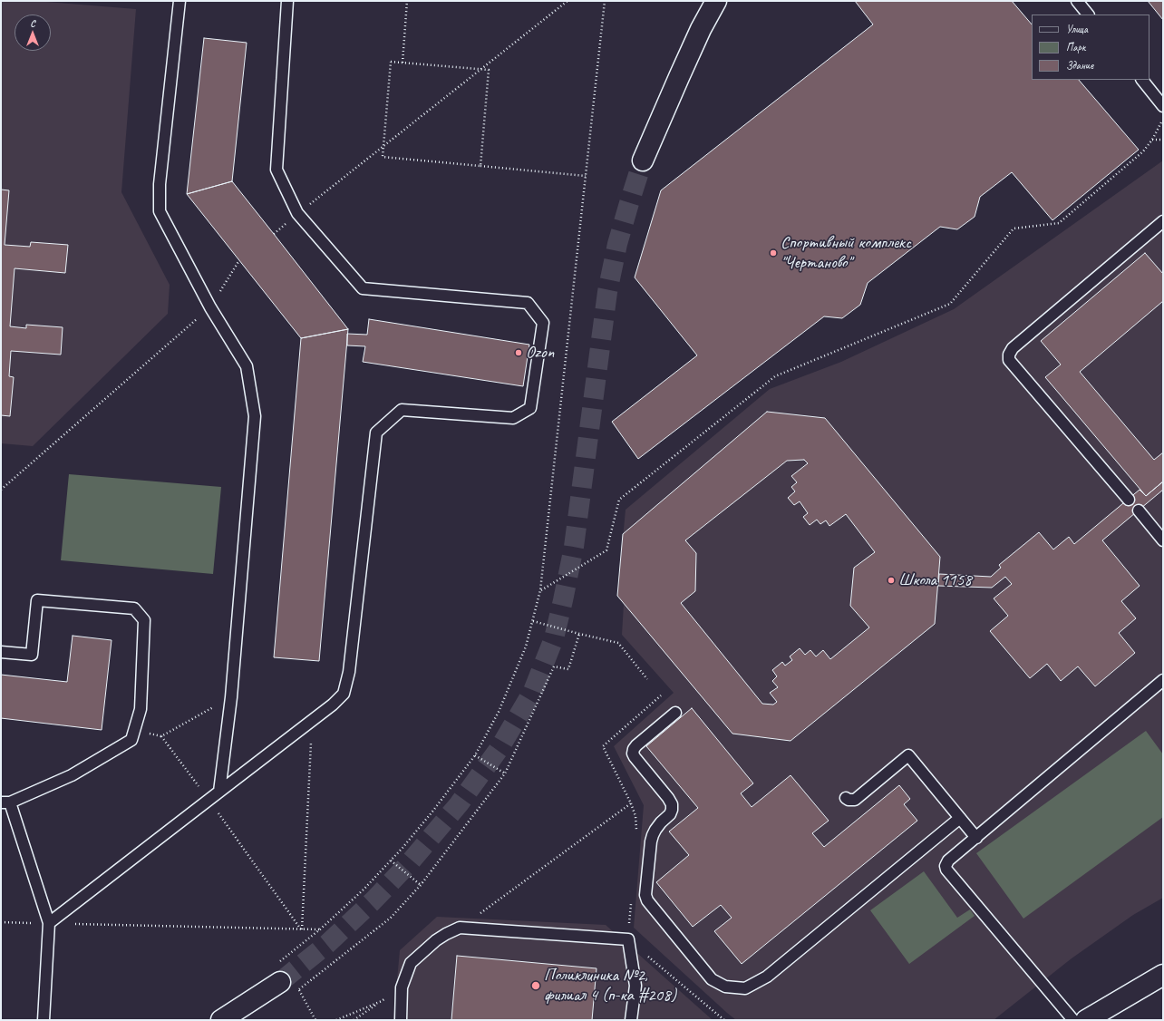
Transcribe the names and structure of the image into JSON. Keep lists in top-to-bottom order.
{
  "places": [
    "Спортивный комплекс \"Чертаново\"",
    "Ozon",
    "Школа 1158",
    "Поликлиника №2, филиал 4 (п-ка #208)"
  ],
  "legend": ["Улица", "Парк", "Здание"],
  "north": "top"
}
